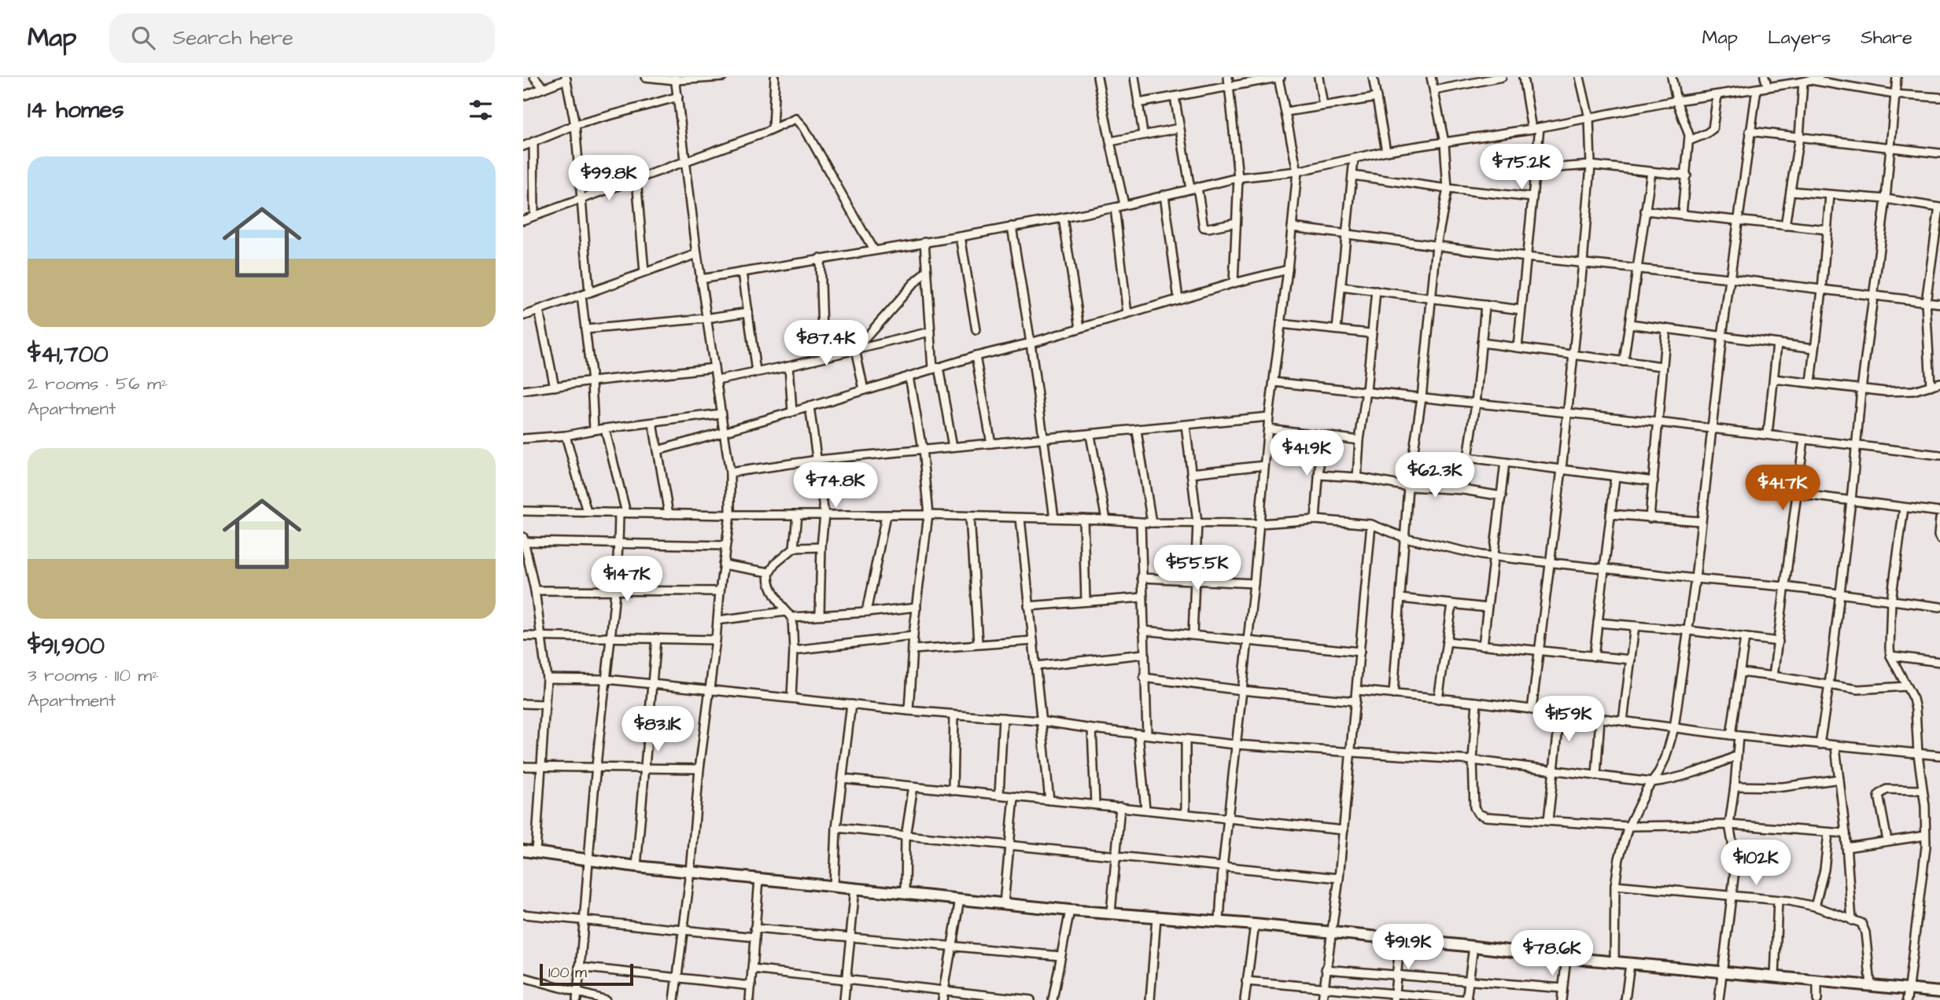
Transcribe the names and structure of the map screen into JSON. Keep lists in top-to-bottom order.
{
  "scale_bar": "100 m",
  "page": {
    "header": "Map",
    "search": "Search here",
    "nav": ["Map", "Layers", "Share"],
    "heading": "14 homes",
    "list": [
      {
        "name": "$41,700",
        "note": "2 rooms · 56 m² · Apartment"
      },
      {
        "name": "$91,900",
        "note": "3 rooms · 110 m² · Apartment"
      }
    ],
    "price": [
      "$75.2K",
      "$99.8K",
      "$87.4K",
      "$41.9K",
      "$62.3K",
      "$74.8K",
      "$41.7K",
      "$55.5K",
      "$147K",
      "$159K",
      "$83.1K",
      "$102K",
      "$91.9K",
      "$78.6K"
    ],
    "scale": "100 m"
  }
}
